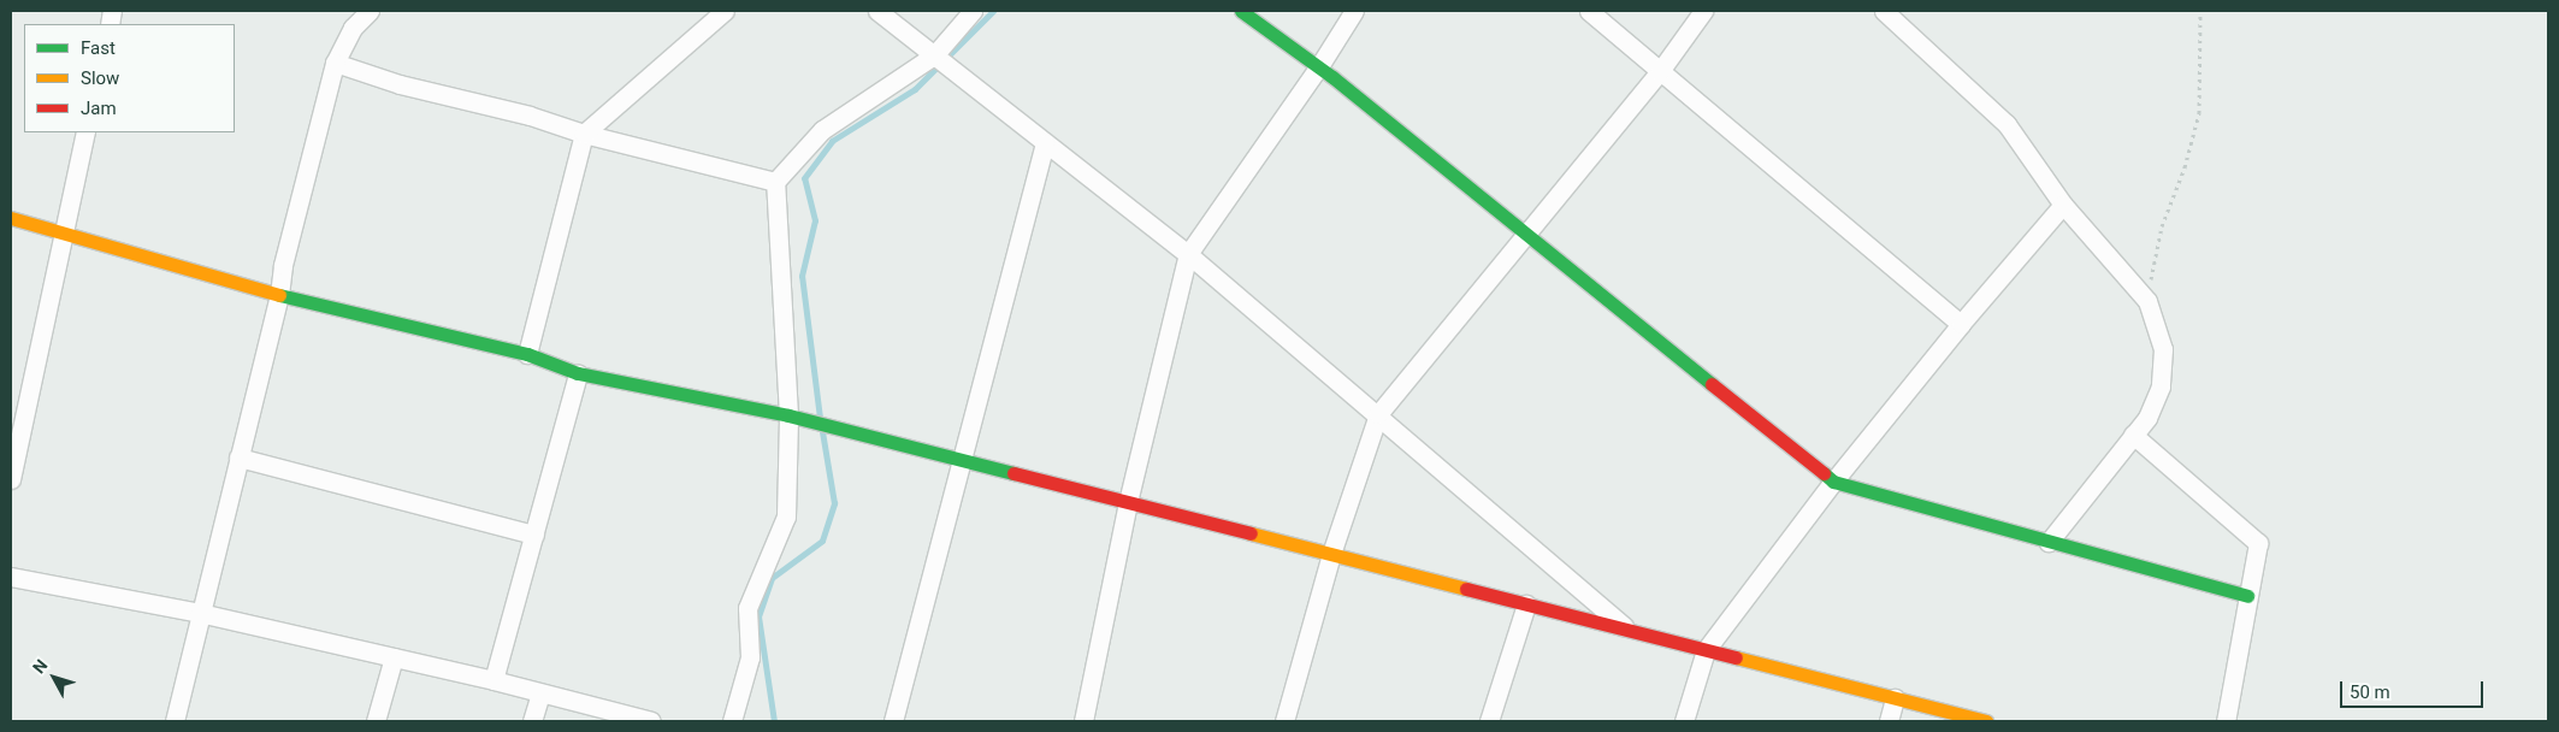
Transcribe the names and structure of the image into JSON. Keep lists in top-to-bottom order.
{
  "legend": ["Fast", "Slow", "Jam"],
  "scale_bar": "50 m",
  "north": "top left"
}
